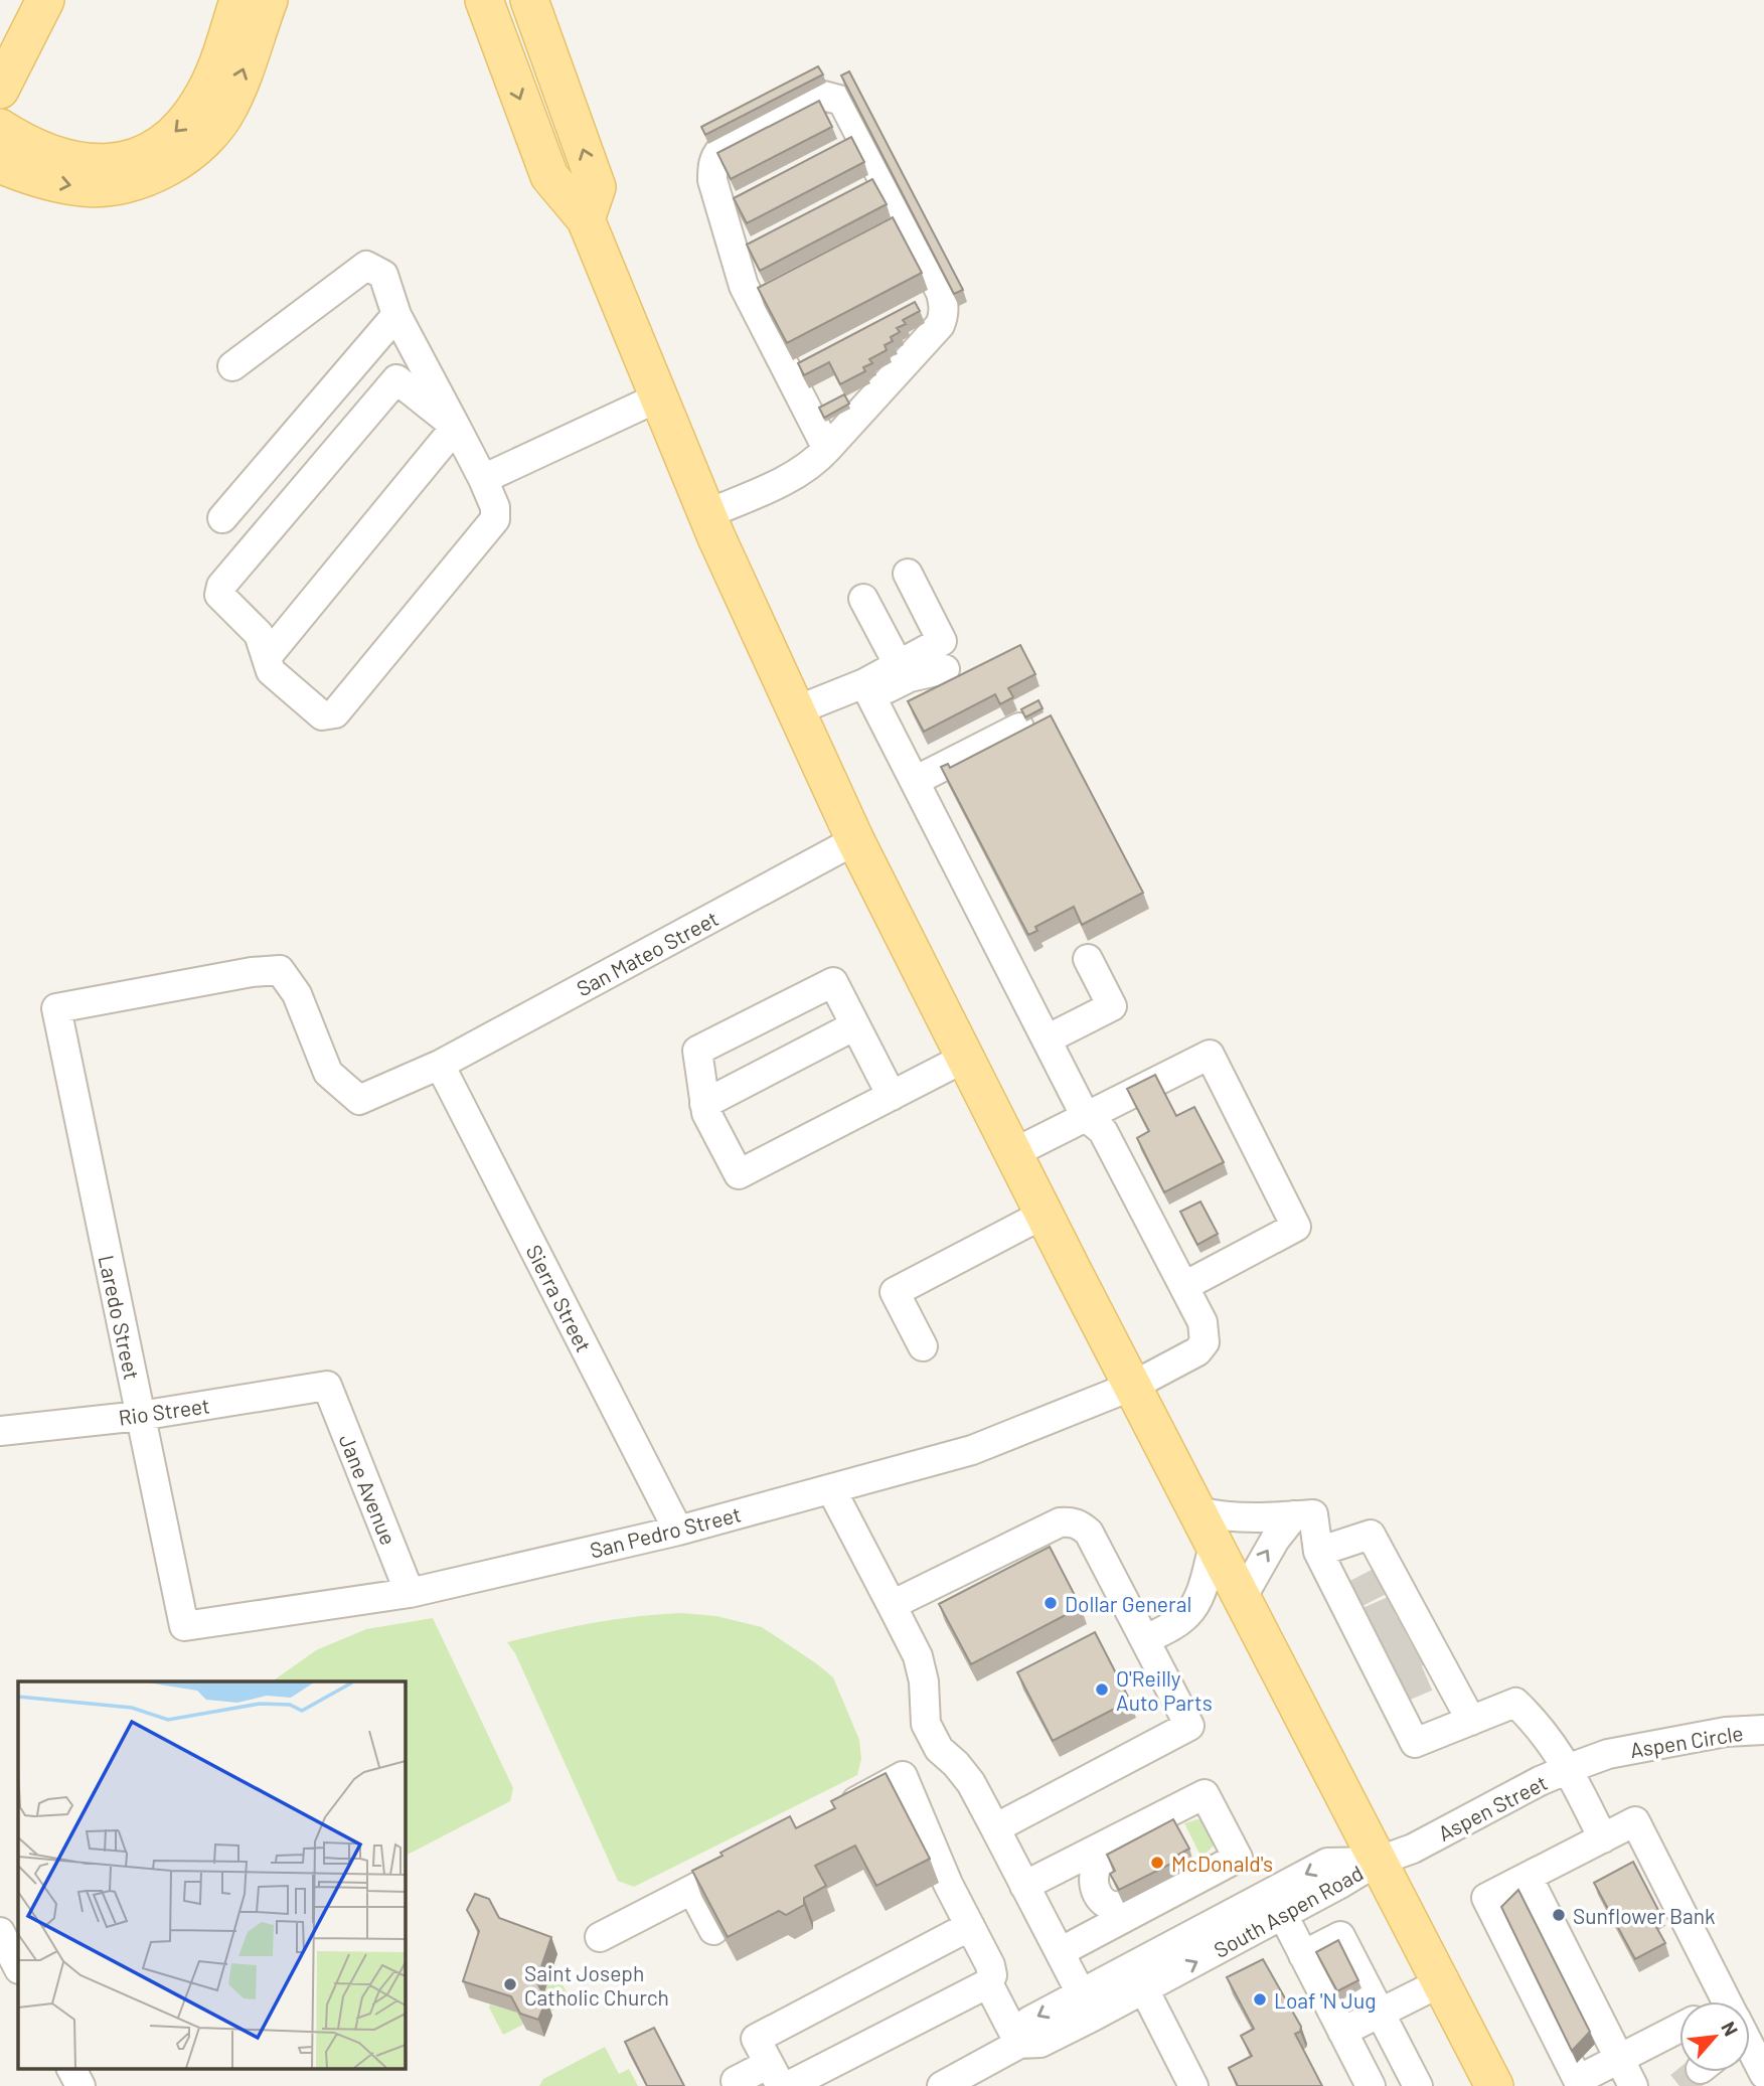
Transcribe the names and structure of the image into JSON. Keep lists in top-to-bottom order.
{
  "streets": {
    "street": [
      "San Mateo Street",
      "Sierra Street",
      "Laredo Street",
      "Rio Street",
      "Jane Avenue",
      "San Pedro Street",
      "Aspen Circle",
      "Aspen Street",
      "South Aspen Road"
    ]
  },
  "crossings": [
    ["San Mateo Street", "Sierra Street"],
    ["San Mateo Street", "Laredo Street"],
    ["Sierra Street", "San Pedro Street"],
    ["Laredo Street", "Rio Street"],
    ["Laredo Street", "San Pedro Street"],
    ["Rio Street", "Jane Avenue"],
    ["Jane Avenue", "San Pedro Street"],
    ["Aspen Circle", "Aspen Street"],
    ["Aspen Street", "South Aspen Road"]
  ],
  "places": [
    "Dollar General",
    "O'Reilly Auto Parts",
    "McDonald's",
    "Sunflower Bank",
    "Saint Joseph Catholic Church",
    "Loaf 'N Jug"
  ],
  "north": "top right"
}
